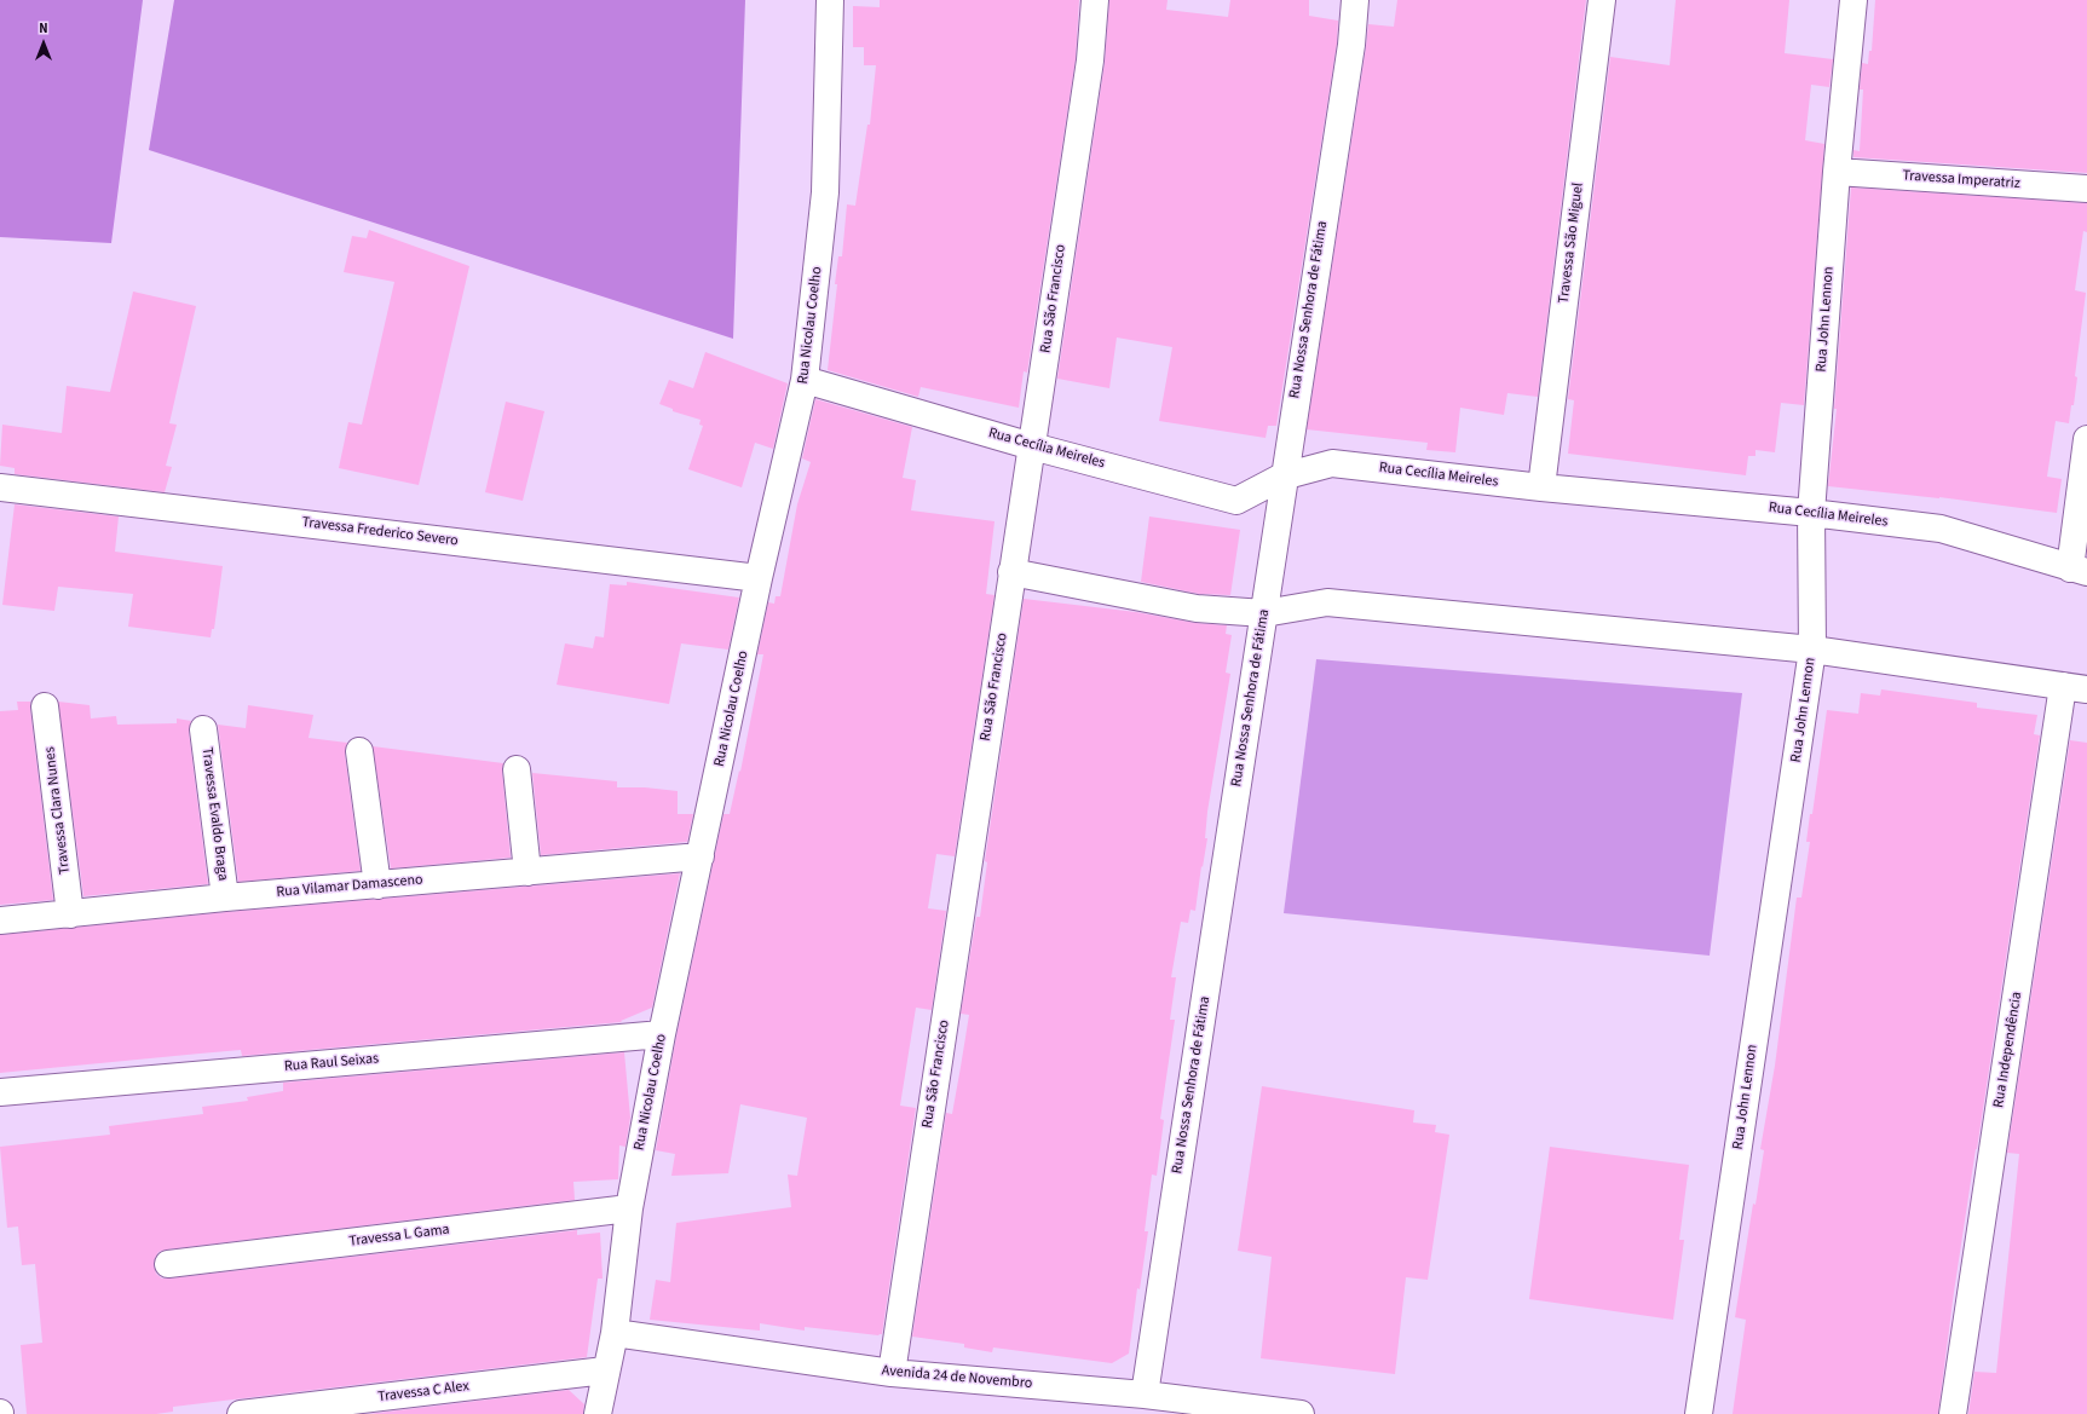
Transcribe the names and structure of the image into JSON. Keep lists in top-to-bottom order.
{
  "streets": {
    "street": [
      "Travessa Imperatriz",
      "Travessa São Miguel",
      "Rua São Francisco",
      "Rua Nossa Senhora de Fátima",
      "Rua John Lennon",
      "Rua Nicolau Coelho",
      "Rua Cecília Meireles",
      "Travessa Frederico Severo",
      "Travessa Clara Nunes",
      "Travessa Evaldo Braga",
      "Rua Vilamar Damasceno",
      "Rua Independência",
      "Rua Raul Seixas",
      "Travessa L Gama",
      "Avenida 24 de Novembro",
      "Travessa C Alex"
    ]
  },
  "crossings": [
    ["Travessa Imperatriz", "Rua John Lennon"],
    ["Travessa São Miguel", "Rua Cecília Meireles"],
    ["Rua São Francisco", "Rua Cecília Meireles"],
    ["Rua São Francisco", "Avenida 24 de Novembro"],
    ["Rua Nossa Senhora de Fátima", "Rua Cecília Meireles"],
    ["Rua Nossa Senhora de Fátima", "Avenida 24 de Novembro"],
    ["Rua John Lennon", "Rua Cecília Meireles"],
    ["Rua Nicolau Coelho", "Rua Cecília Meireles"],
    ["Rua Nicolau Coelho", "Travessa Frederico Severo"],
    ["Rua Nicolau Coelho", "Rua Vilamar Damasceno"],
    ["Rua Nicolau Coelho", "Rua Raul Seixas"],
    ["Rua Nicolau Coelho", "Travessa L Gama"],
    ["Rua Nicolau Coelho", "Avenida 24 de Novembro"],
    ["Rua Nicolau Coelho", "Travessa C Alex"],
    ["Travessa Clara Nunes", "Rua Vilamar Damasceno"],
    ["Travessa Evaldo Braga", "Rua Vilamar Damasceno"]
  ],
  "north": "top"
}
